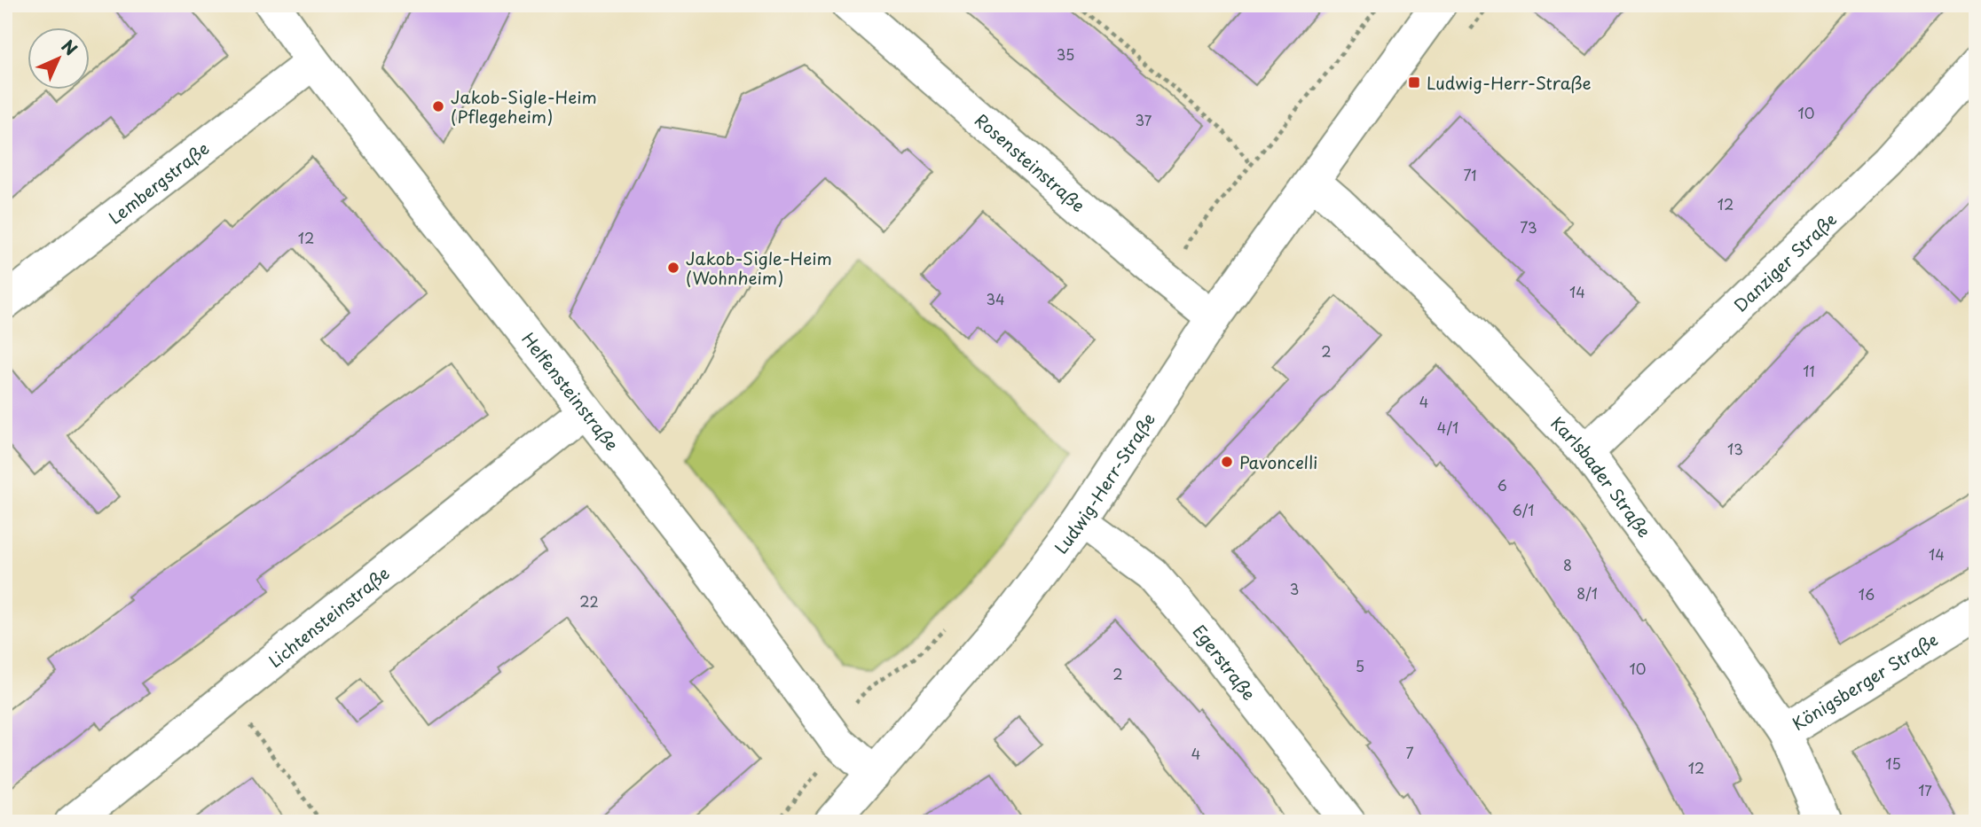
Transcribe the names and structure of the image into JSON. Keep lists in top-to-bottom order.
{
  "streets": {
    "street": [
      "Rosensteinstraße",
      "Lembergstraße",
      "Danziger Straße",
      "Helfensteinstraße",
      "Karlsbader Straße",
      "Ludwig-Herr-Straße",
      "Lichtensteinstraße",
      "Egerstraße",
      "Königsberger Straße"
    ]
  },
  "crossings": [
    ["Rosensteinstraße", "Ludwig-Herr-Straße"],
    ["Lembergstraße", "Helfensteinstraße"],
    ["Danziger Straße", "Karlsbader Straße"],
    ["Helfensteinstraße", "Ludwig-Herr-Straße"],
    ["Helfensteinstraße", "Lichtensteinstraße"],
    ["Karlsbader Straße", "Ludwig-Herr-Straße"],
    ["Karlsbader Straße", "Königsberger Straße"],
    ["Ludwig-Herr-Straße", "Egerstraße"]
  ],
  "places": {
    "transit": ["Ludwig-Herr-Straße"],
    "other": ["Jakob-Sigle-Heim (Pflegeheim)", "Jakob-Sigle-Heim (Wohnheim)", "Pavoncelli"]
  },
  "house_numbers": [
    "35",
    "10",
    "37",
    "71",
    "12",
    "73",
    "12",
    "14",
    "34",
    "2",
    "11",
    "4",
    "4/1",
    "13",
    "6",
    "6/1",
    "14",
    "8",
    "3",
    "8/1",
    "16",
    "22",
    "5",
    "10",
    "2",
    "7",
    "4",
    "15",
    "12",
    "17"
  ],
  "north": "top right"
}
